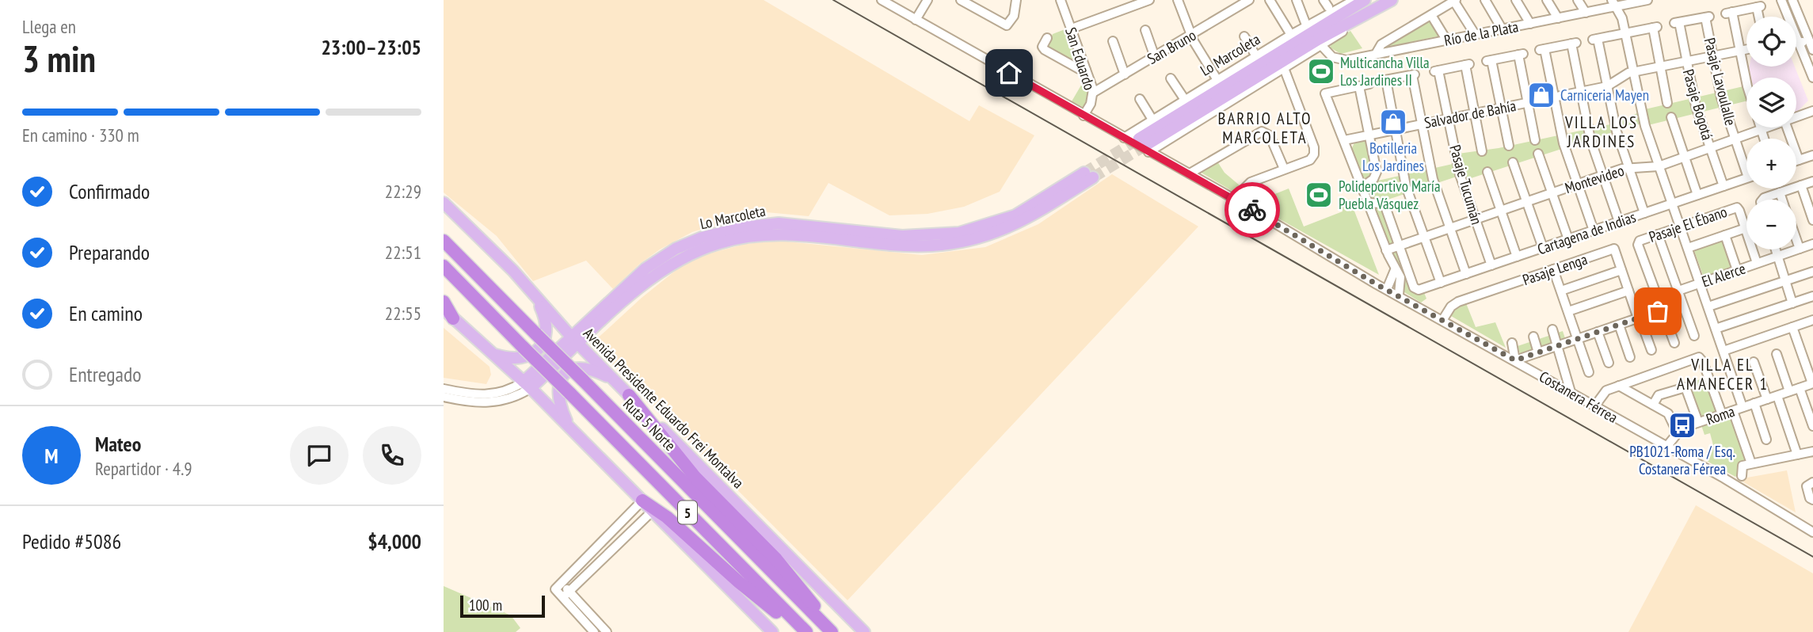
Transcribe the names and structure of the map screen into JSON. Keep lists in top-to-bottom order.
{
  "streets": {
    "highway": ["Ruta 5 Norte", "5"],
    "main road": ["Lo Marcoleta", "Avenida Presidente Eduardo Frei Montalva"],
    "street": [
      "Río de la Plata",
      "San Bruno",
      "San Eduardo",
      "Pasaje Lavoulalle",
      "Pasaje Bogotá",
      "Salvador de Bahía",
      "Montevideo",
      "Pasaje Tucumán",
      "Pasaje El Ébano",
      "Cartagena de Indias",
      "Pasaje Lenga",
      "El Alerce",
      "Costanera Férrea",
      "Roma"
    ]
  },
  "crossings": [
    ["San Bruno", "San Eduardo"],
    ["Lo Marcoleta", "Costanera Férrea"],
    ["Lo Marcoleta", "Avenida Presidente Eduardo Frei Montalva"],
    ["San Eduardo", "Costanera Férrea"],
    ["Pasaje Lavoulalle", "Pasaje Bogotá"],
    ["Pasaje Lavoulalle", "Salvador de Bahía"],
    ["Pasaje Lavoulalle", "Montevideo"],
    ["Pasaje Bogotá", "Salvador de Bahía"],
    ["Pasaje Bogotá", "Montevideo"],
    ["Pasaje Bogotá", "Cartagena de Indias"],
    ["Salvador de Bahía", "Pasaje Tucumán"],
    ["Montevideo", "Pasaje Tucumán"],
    ["Montevideo", "Cartagena de Indias"],
    ["Pasaje Tucumán", "Cartagena de Indias"],
    ["Pasaje El Ébano", "El Alerce"],
    ["Pasaje Lenga", "Costanera Férrea"],
    ["El Alerce", "Costanera Férrea"],
    ["Costanera Férrea", "Roma"]
  ],
  "districts": ["BARRIO ALTO MARCOLETA", "VILLA LOS JARDINES", "VILLA EL AMANECER 1"],
  "places": {
    "sports": ["Multicancha Villa Los Jardines II", "Polideportivo María Puebla Vásquez"],
    "shop": ["Carniceria Mayen", "Botilleria Los Jardines"],
    "bus stop": ["PB1021-Roma / Esq. Costanera Férrea"]
  },
  "scale_bar": "100 m",
  "page": {
    "heading": ["3 min", "Llega en", "23:00–23:05"],
    "panel": [
      "Mateo",
      "Repartidor · 4.9",
      "Pedido #5086",
      "$4,000"
    ],
    "map_buttons": ["+", "−"],
    "bar": "En camino · 330 m",
    "list": [
      ["Confirmado", "22:29"],
      ["Preparando", "22:51"],
      ["En camino", "22:55"],
      "Entregado"
    ],
    "round": "M",
    "scale": "100 m"
  }
}
